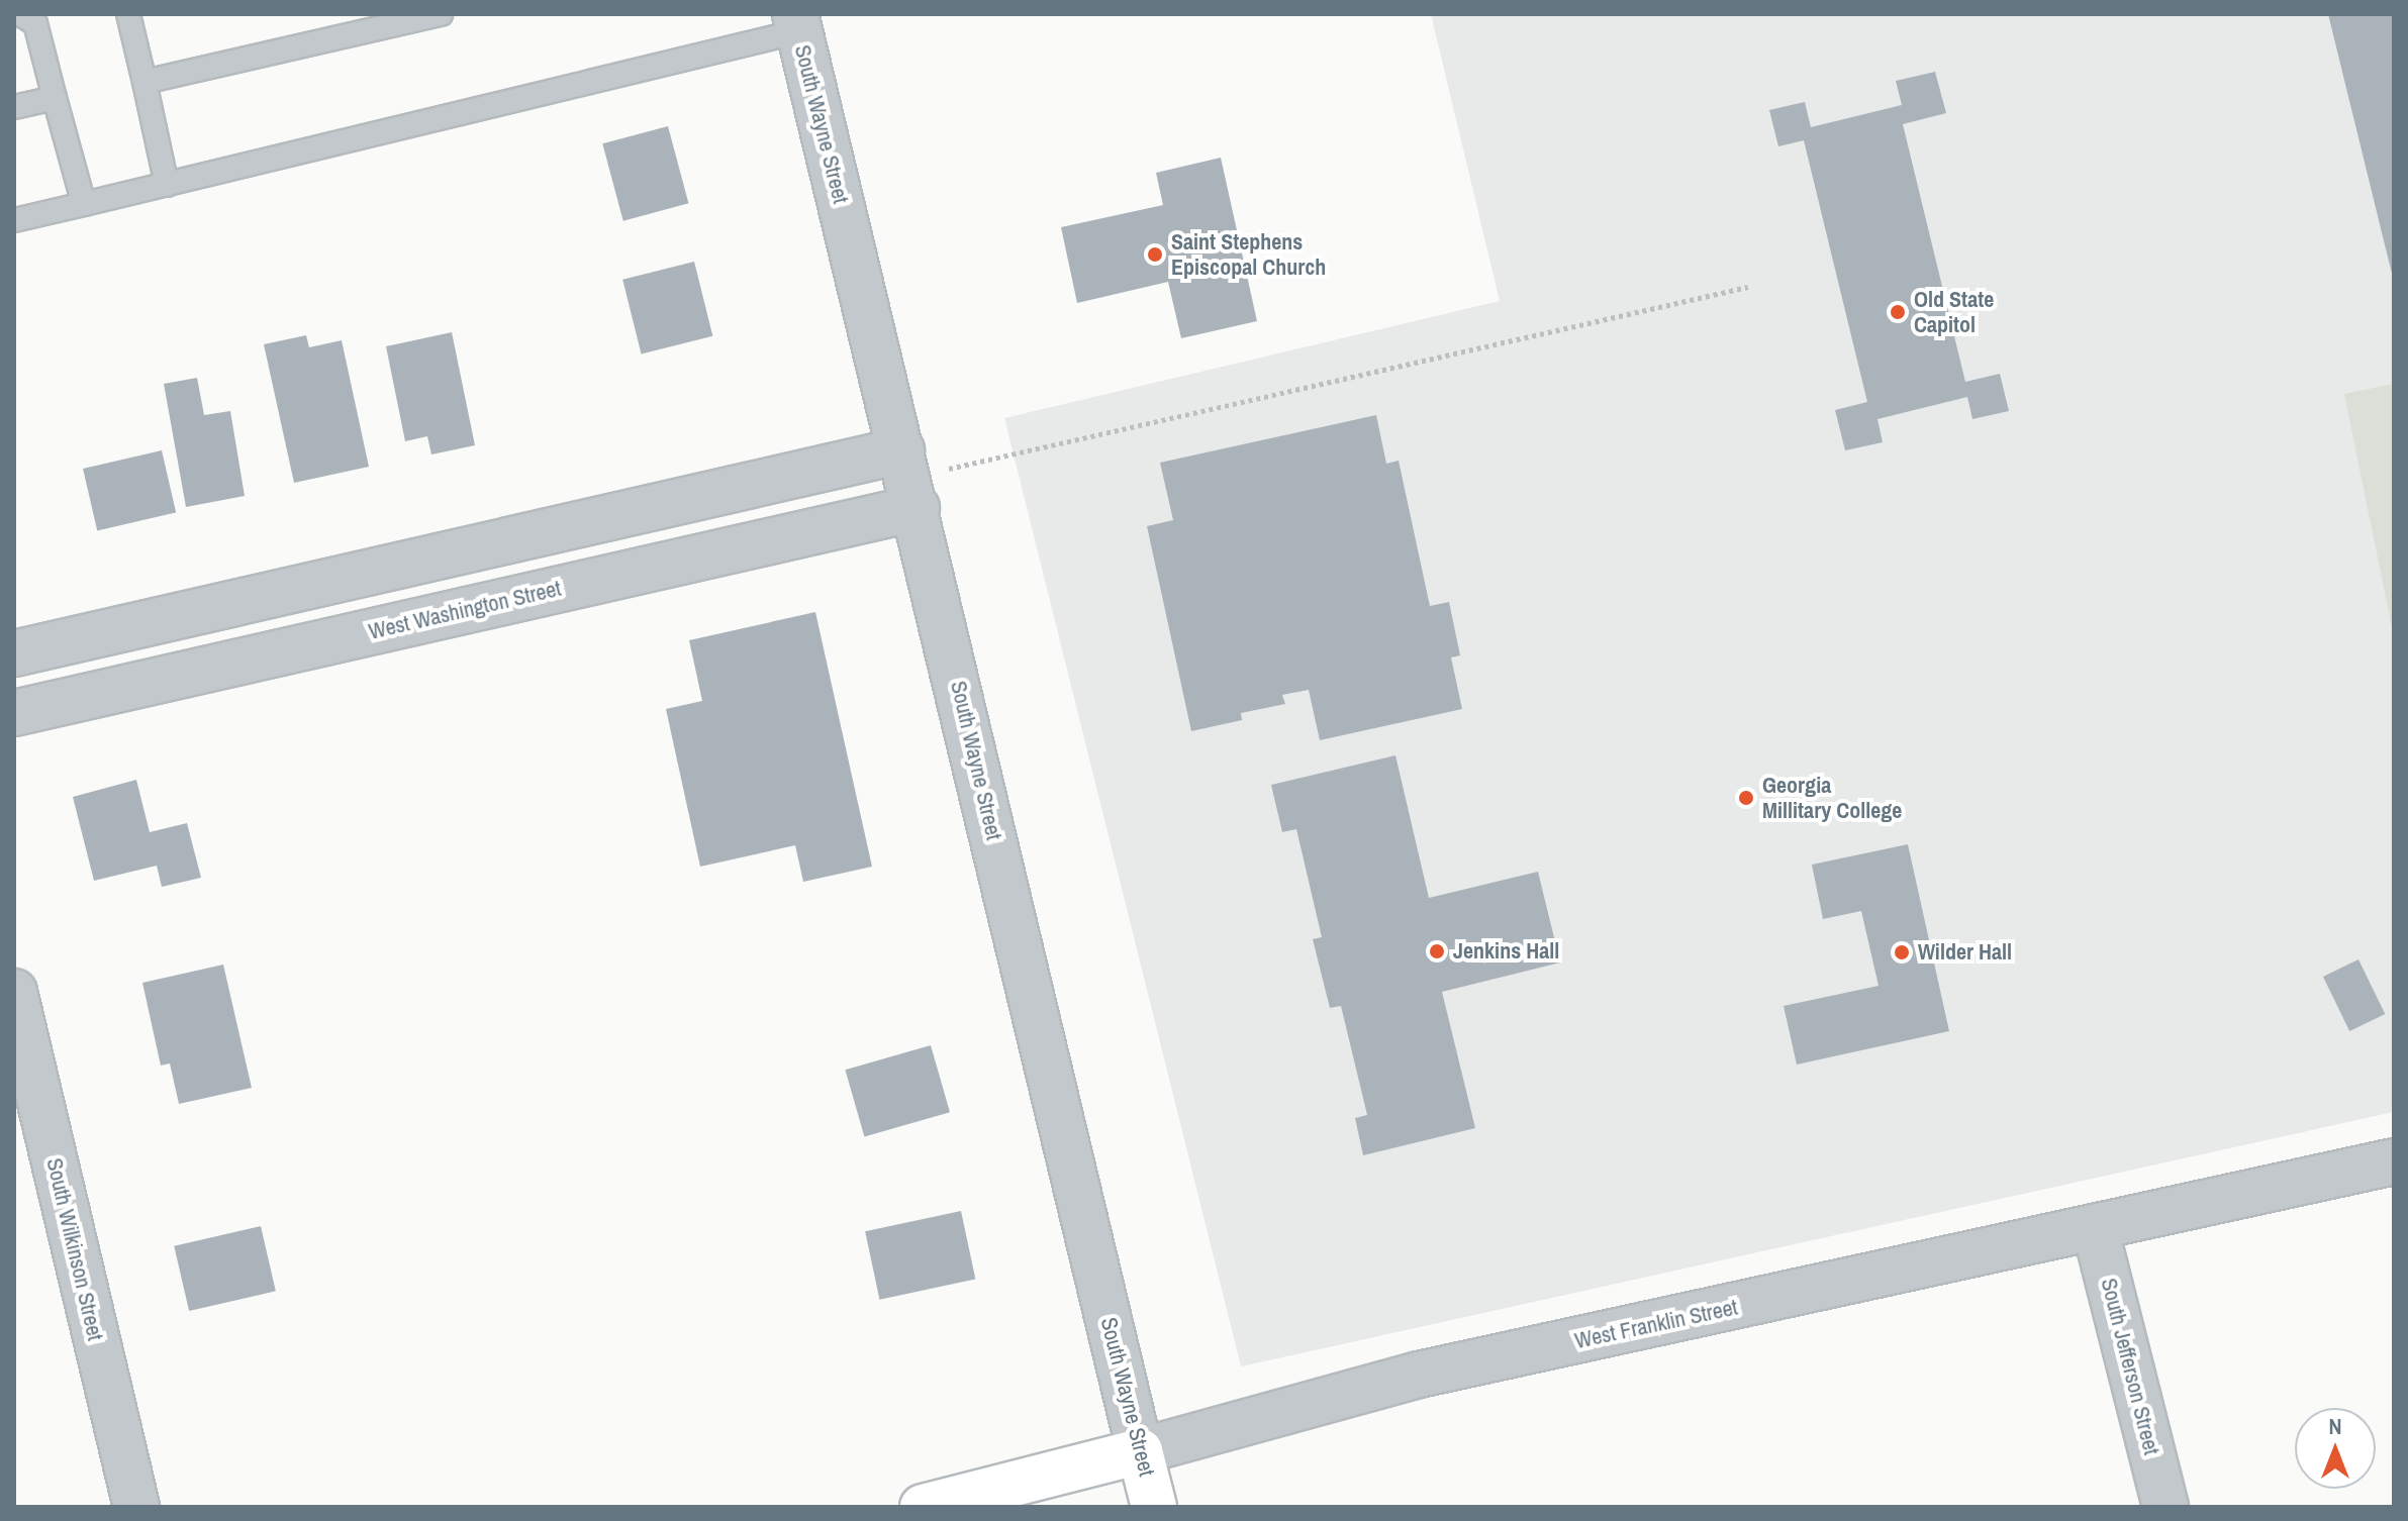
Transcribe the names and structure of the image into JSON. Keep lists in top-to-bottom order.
{
  "streets": {
    "main road": ["South Wayne Street", "West Franklin Street"],
    "street": ["West Washington Street", "South Wilkinson Street", "South Jefferson Street"]
  },
  "crossings": [
    ["South Wayne Street", "West Washington Street"],
    ["South Wayne Street", "West Franklin Street"],
    ["West Franklin Street", "South Jefferson Street"]
  ],
  "places": [
    "Saint Stephens Episcopal Church",
    "Old State Capitol",
    "Georgia Millitary College",
    "Jenkins Hall",
    "Wilder Hall"
  ],
  "north": "top"
}
